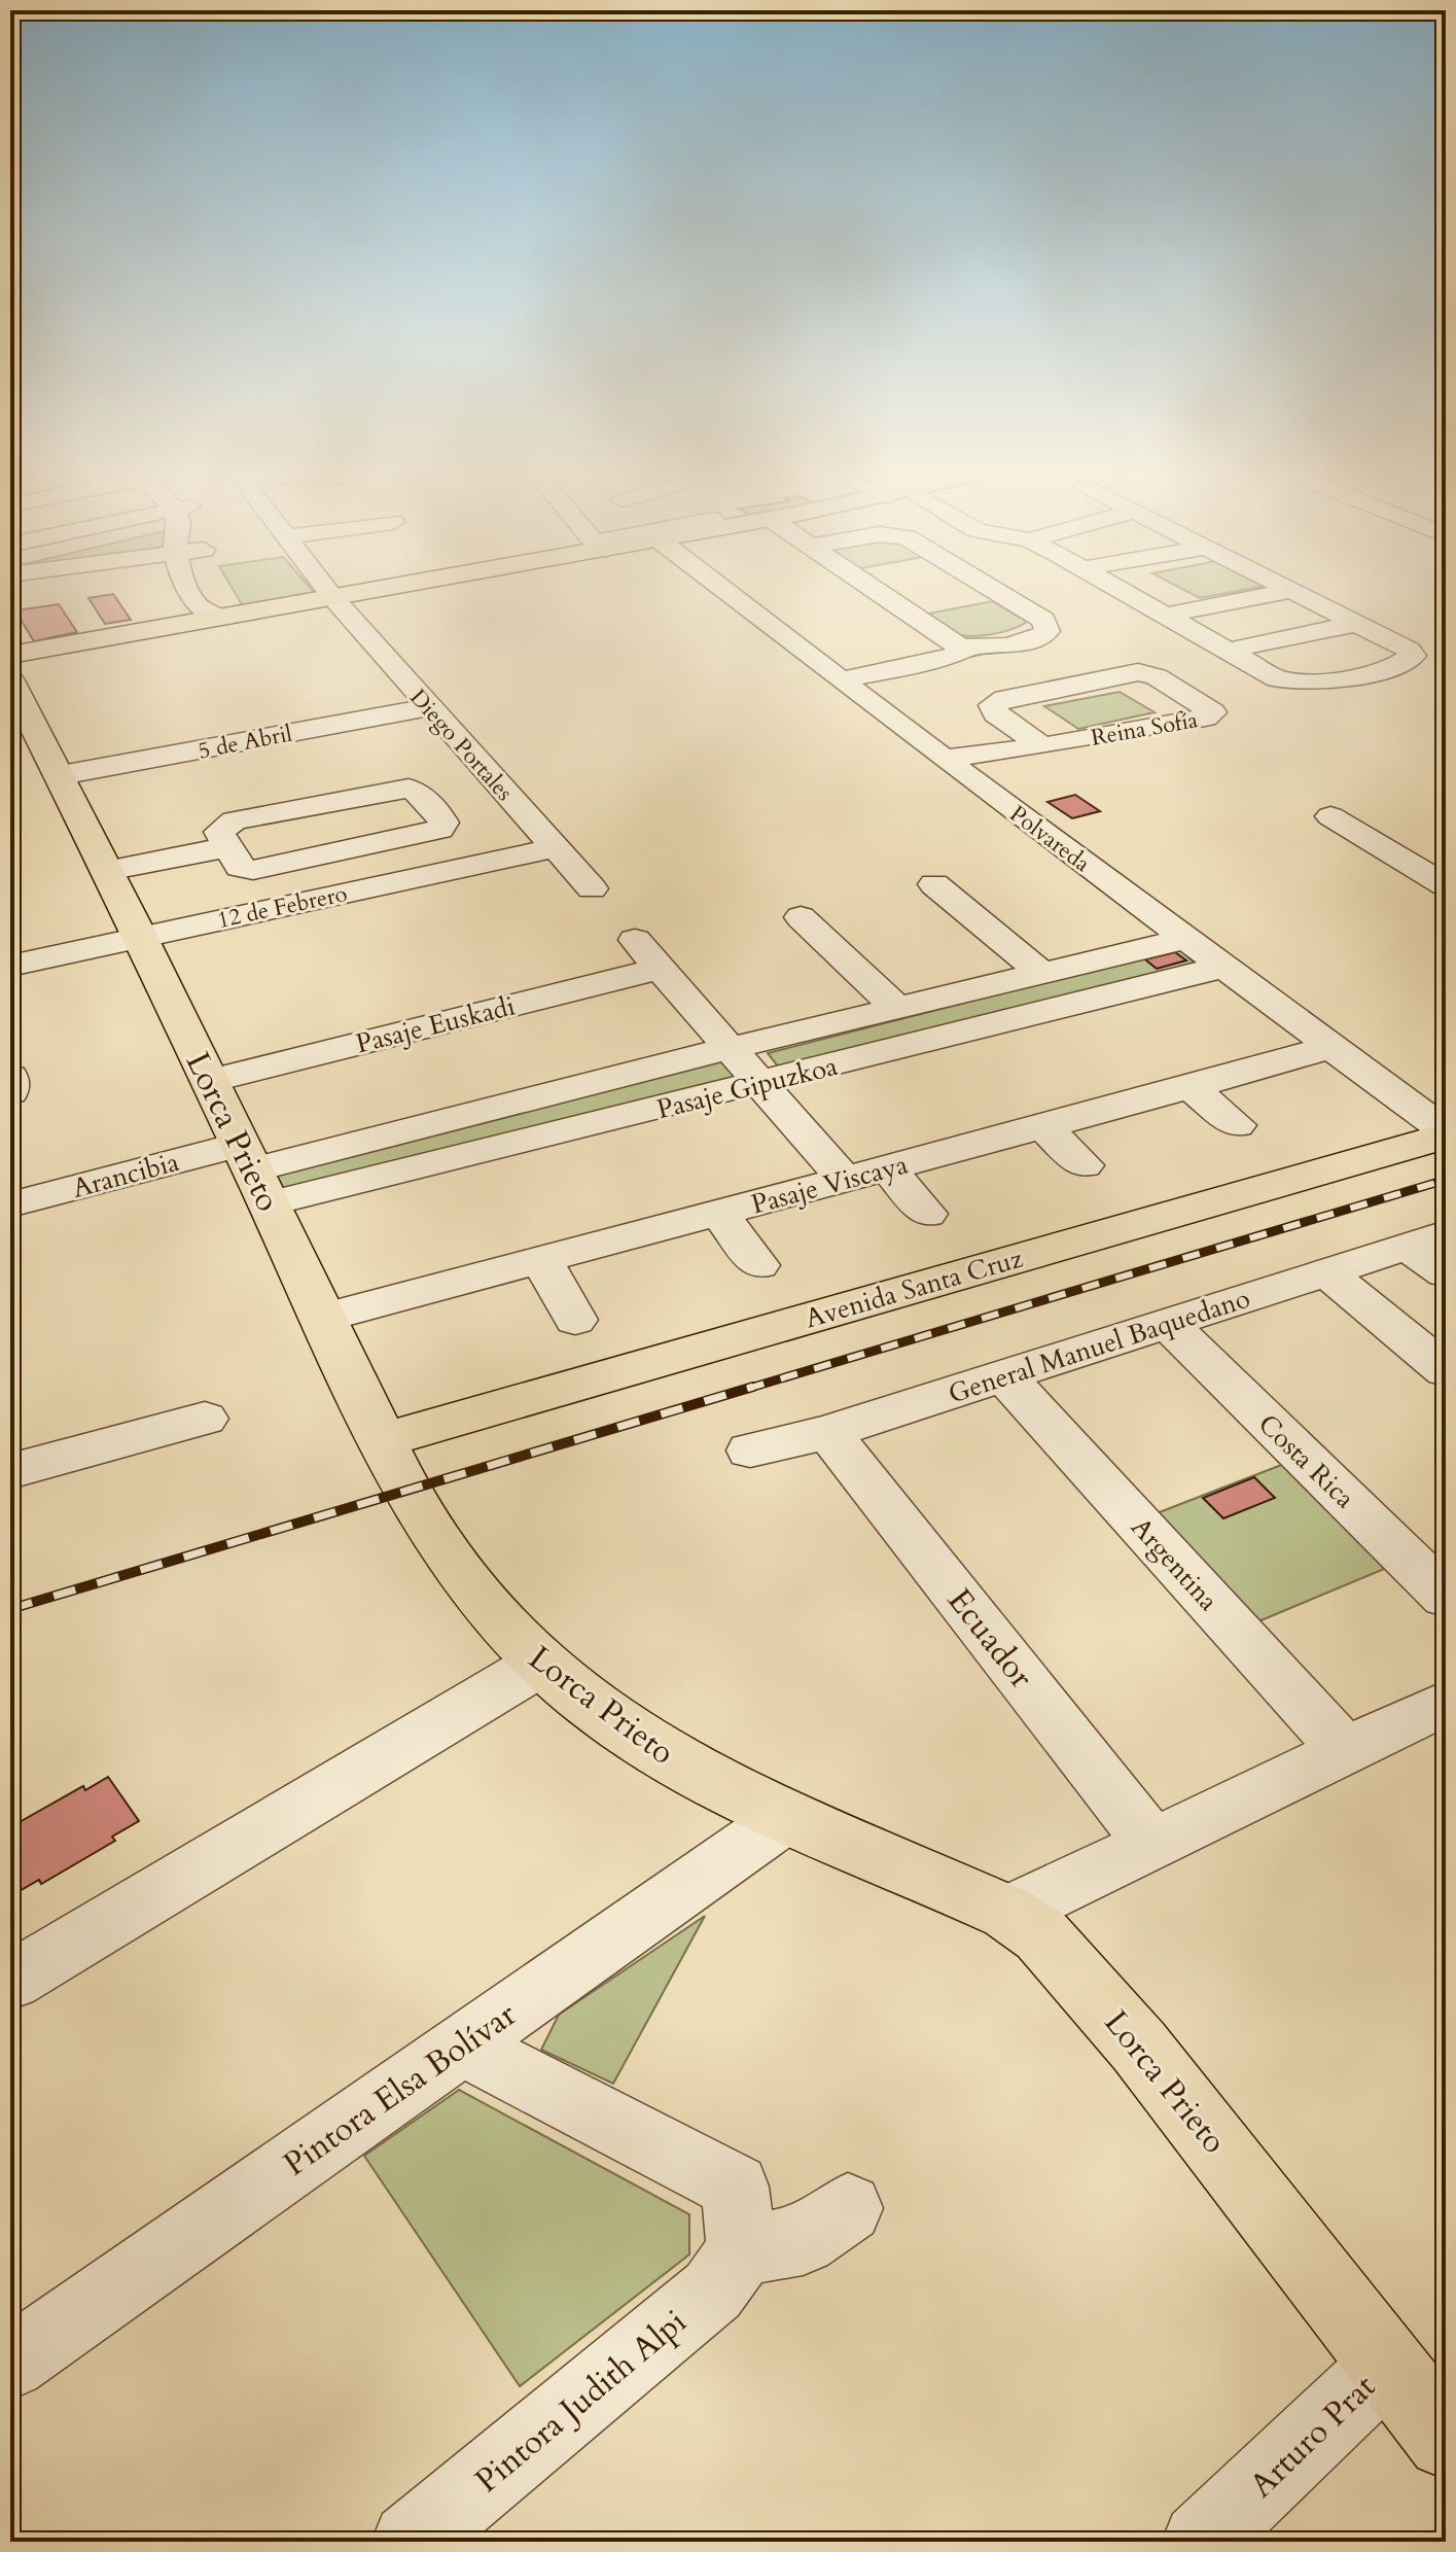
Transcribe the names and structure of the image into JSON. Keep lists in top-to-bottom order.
{
  "streets": {
    "main road": ["Lorca Prieto", "Avenida Santa Cruz"],
    "street": [
      "Reina Sofía",
      "5 de Abril",
      "Diego Portales",
      "Polvareda",
      "12 de Febrero",
      "Pasaje Euskadi",
      "Pasaje Gipuzkoa",
      "Arancibia",
      "Pasaje Viscaya",
      "General Manuel Baquedano",
      "Costa Rica",
      "Argentina",
      "Ecuador",
      "Pintora Elsa Bolívar",
      "Pintora Judith Alpi",
      "Arturo Prat"
    ]
  },
  "crossings": [
    ["Reina Sofía", "Polvareda"],
    ["5 de Abril", "Diego Portales"],
    ["5 de Abril", "Lorca Prieto"],
    ["Diego Portales", "12 de Febrero"],
    ["Polvareda", "Pasaje Gipuzkoa"],
    ["Polvareda", "Pasaje Viscaya"],
    ["Polvareda", "Avenida Santa Cruz"],
    ["12 de Febrero", "Lorca Prieto"],
    ["Pasaje Euskadi", "Lorca Prieto"],
    ["Pasaje Gipuzkoa", "Lorca Prieto"],
    ["Pasaje Gipuzkoa", "Arancibia"],
    ["Lorca Prieto", "Arancibia"],
    ["Lorca Prieto", "Pasaje Viscaya"],
    ["Lorca Prieto", "Avenida Santa Cruz"],
    ["Lorca Prieto", "Pintora Elsa Bolívar"],
    ["Lorca Prieto", "Arturo Prat"],
    ["General Manuel Baquedano", "Costa Rica"],
    ["General Manuel Baquedano", "Argentina"],
    ["General Manuel Baquedano", "Ecuador"]
  ]
}
